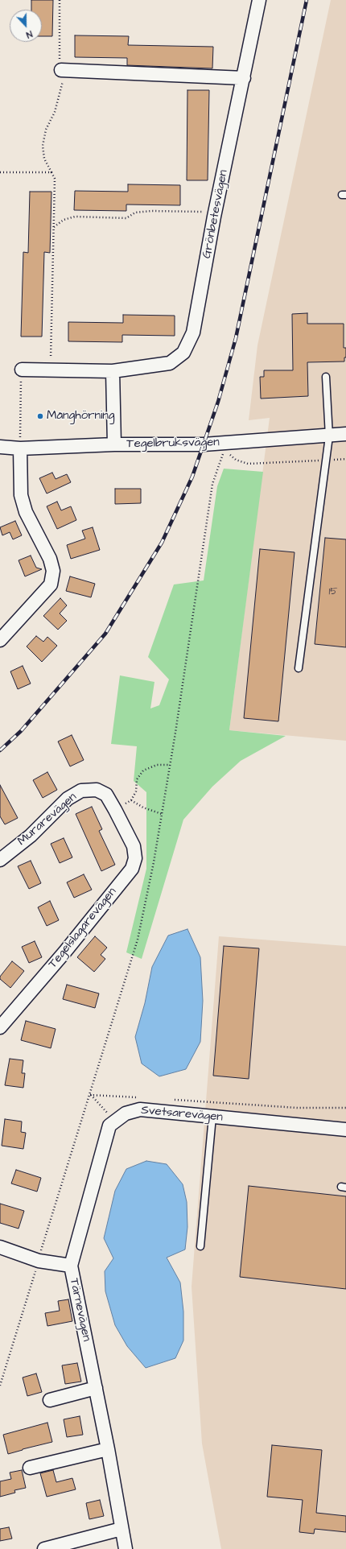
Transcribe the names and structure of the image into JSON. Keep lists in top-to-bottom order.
{
  "streets": {
    "street": [
      "Grönbetesvägen",
      "Tegelbruksvägen",
      "Murarevägen",
      "Tegelslagarevägen",
      "Svetsarevägen",
      "Tärnevägen"
    ]
  },
  "crossings": [
    ["Murarevägen", "Tegelslagarevägen"],
    ["Svetsarevägen", "Tärnevägen"]
  ],
  "places": ["Månghörning"],
  "house_numbers": ["15"],
  "north": "bottom"
}
